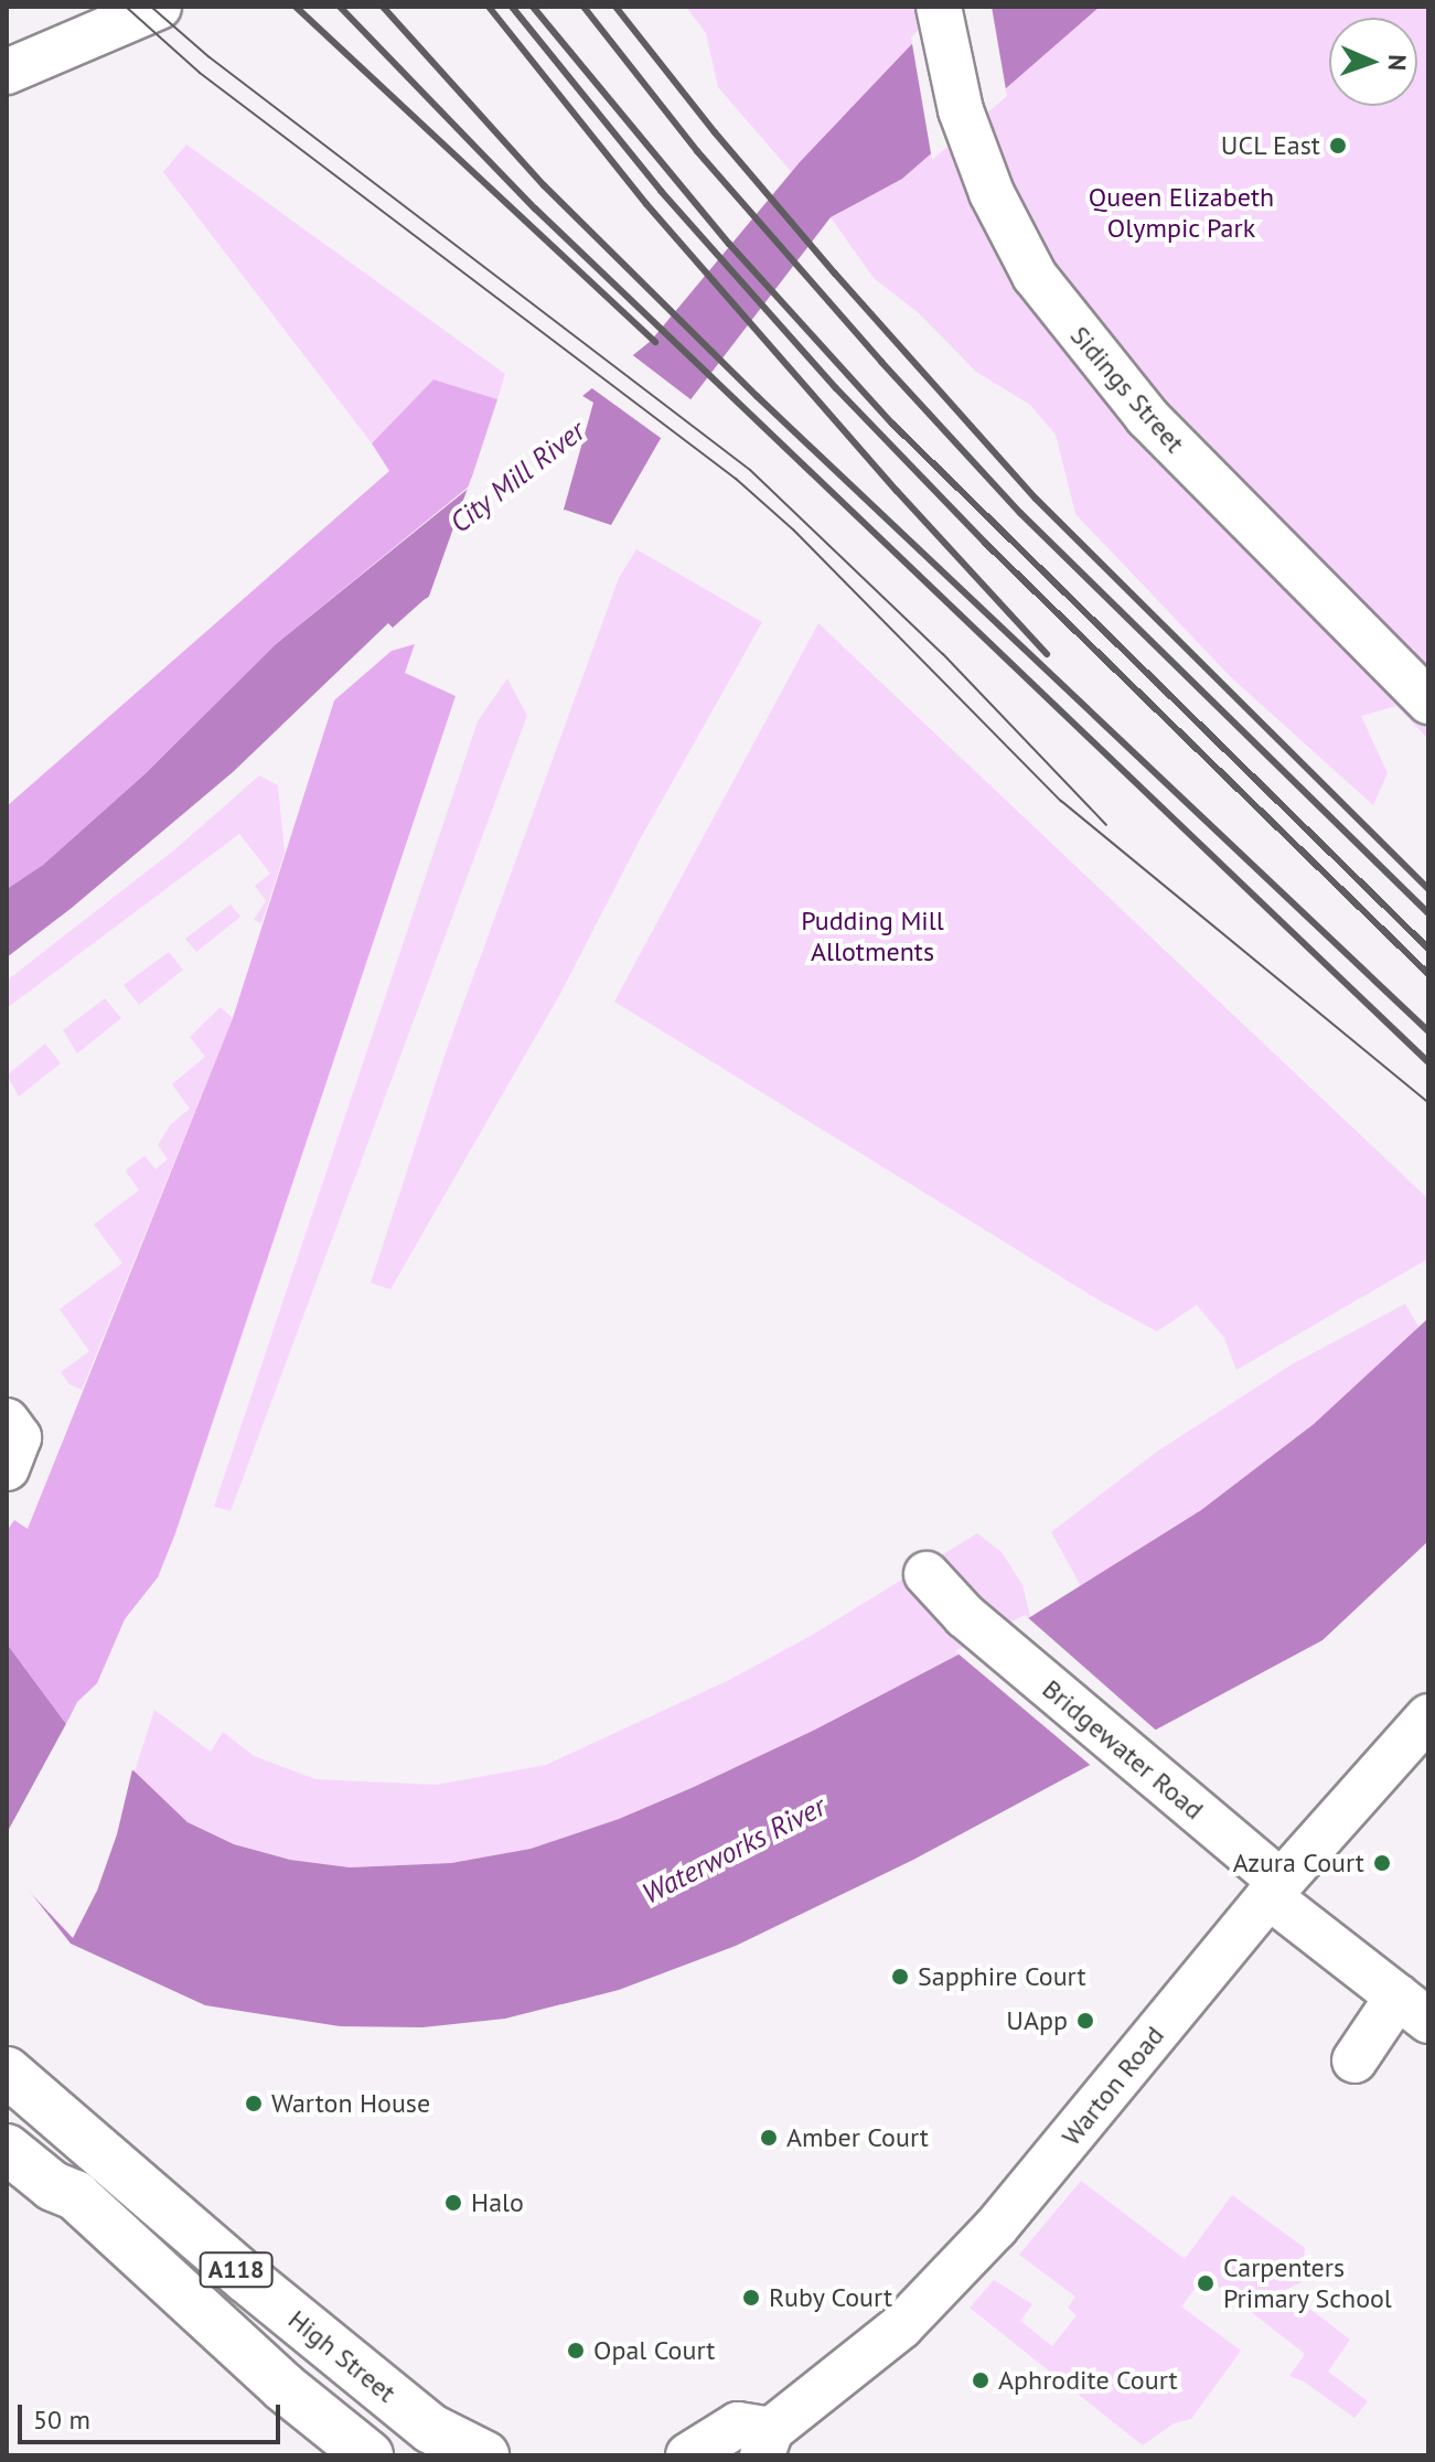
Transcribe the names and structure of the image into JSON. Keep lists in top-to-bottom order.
{
  "streets": {
    "main road": ["A118", "High Street"],
    "street": ["Sidings Street", "Bridgewater Road", "Warton Road"]
  },
  "crossings": [
    ["Bridgewater Road", "Warton Road"]
  ],
  "water": ["City Mill River", "Waterworks River"],
  "parks": ["Queen Elizabeth Olympic Park", "Pudding Mill Allotments"],
  "places": [
    "UCL East",
    "Azura Court",
    "Sapphire Court",
    "UApp",
    "Warton House",
    "Amber Court",
    "Halo",
    "Carpenters Primary School",
    "Ruby Court",
    "Opal Court",
    "Aphrodite Court"
  ],
  "scale_bar": "50 m",
  "north": "right"
}
